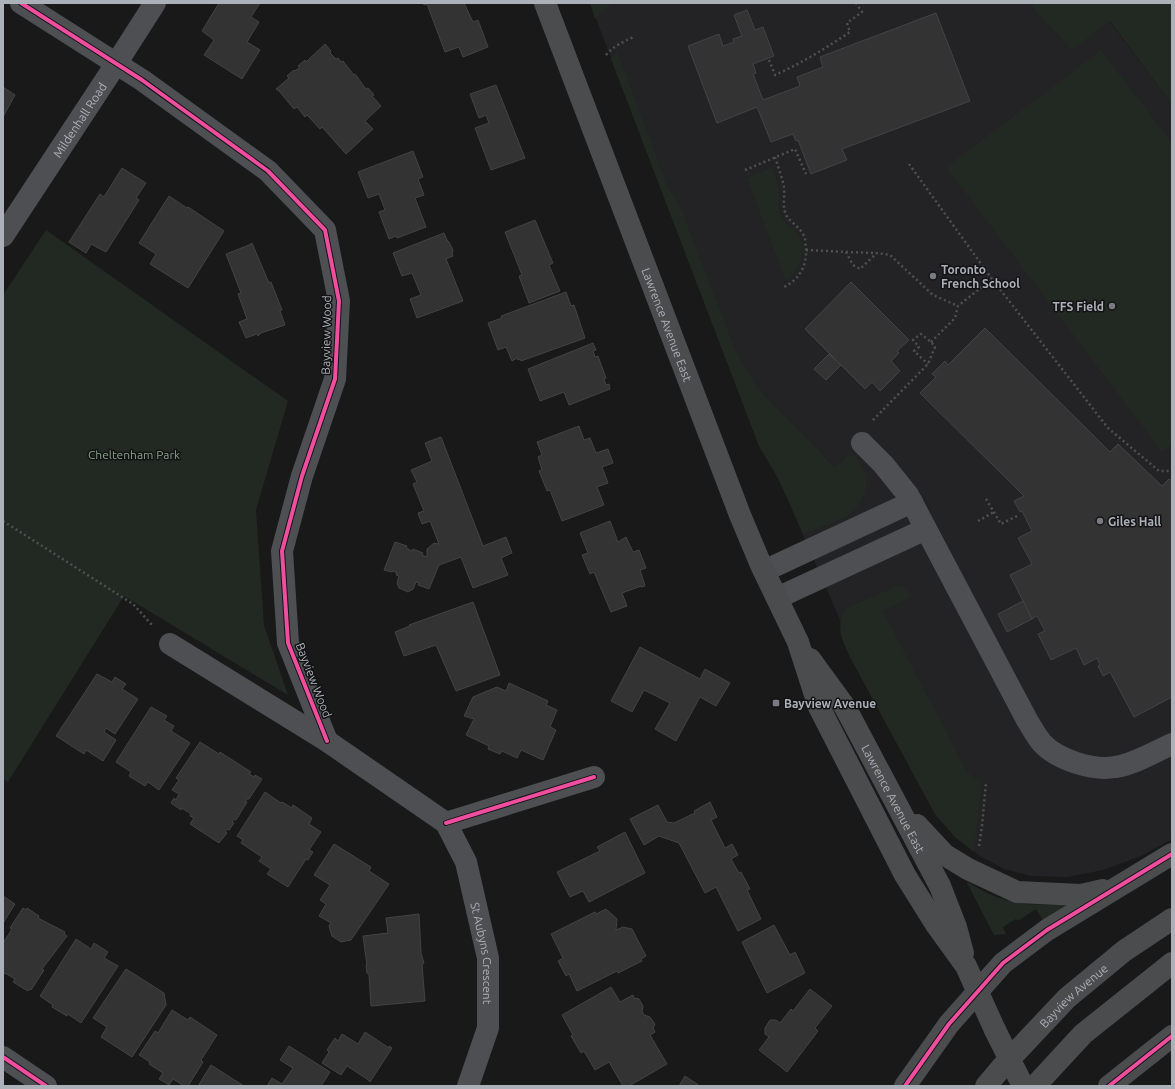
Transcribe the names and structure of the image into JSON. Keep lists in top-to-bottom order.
{
  "streets": {
    "main road": ["Lawrence Avenue East", "Bayview Avenue"],
    "street": ["Mildenhall Road", "Bayview Wood", "St Aubyns Crescent"]
  },
  "crossings": [
    ["Mildenhall Road", "Bayview Wood"],
    ["Bayview Wood", "St Aubyns Crescent"]
  ],
  "parks": ["Cheltenham Park"],
  "places": {
    "other": ["Toronto French School", "TFS Field", "Giles Hall"],
    "transit": ["Bayview Avenue"]
  }
}
